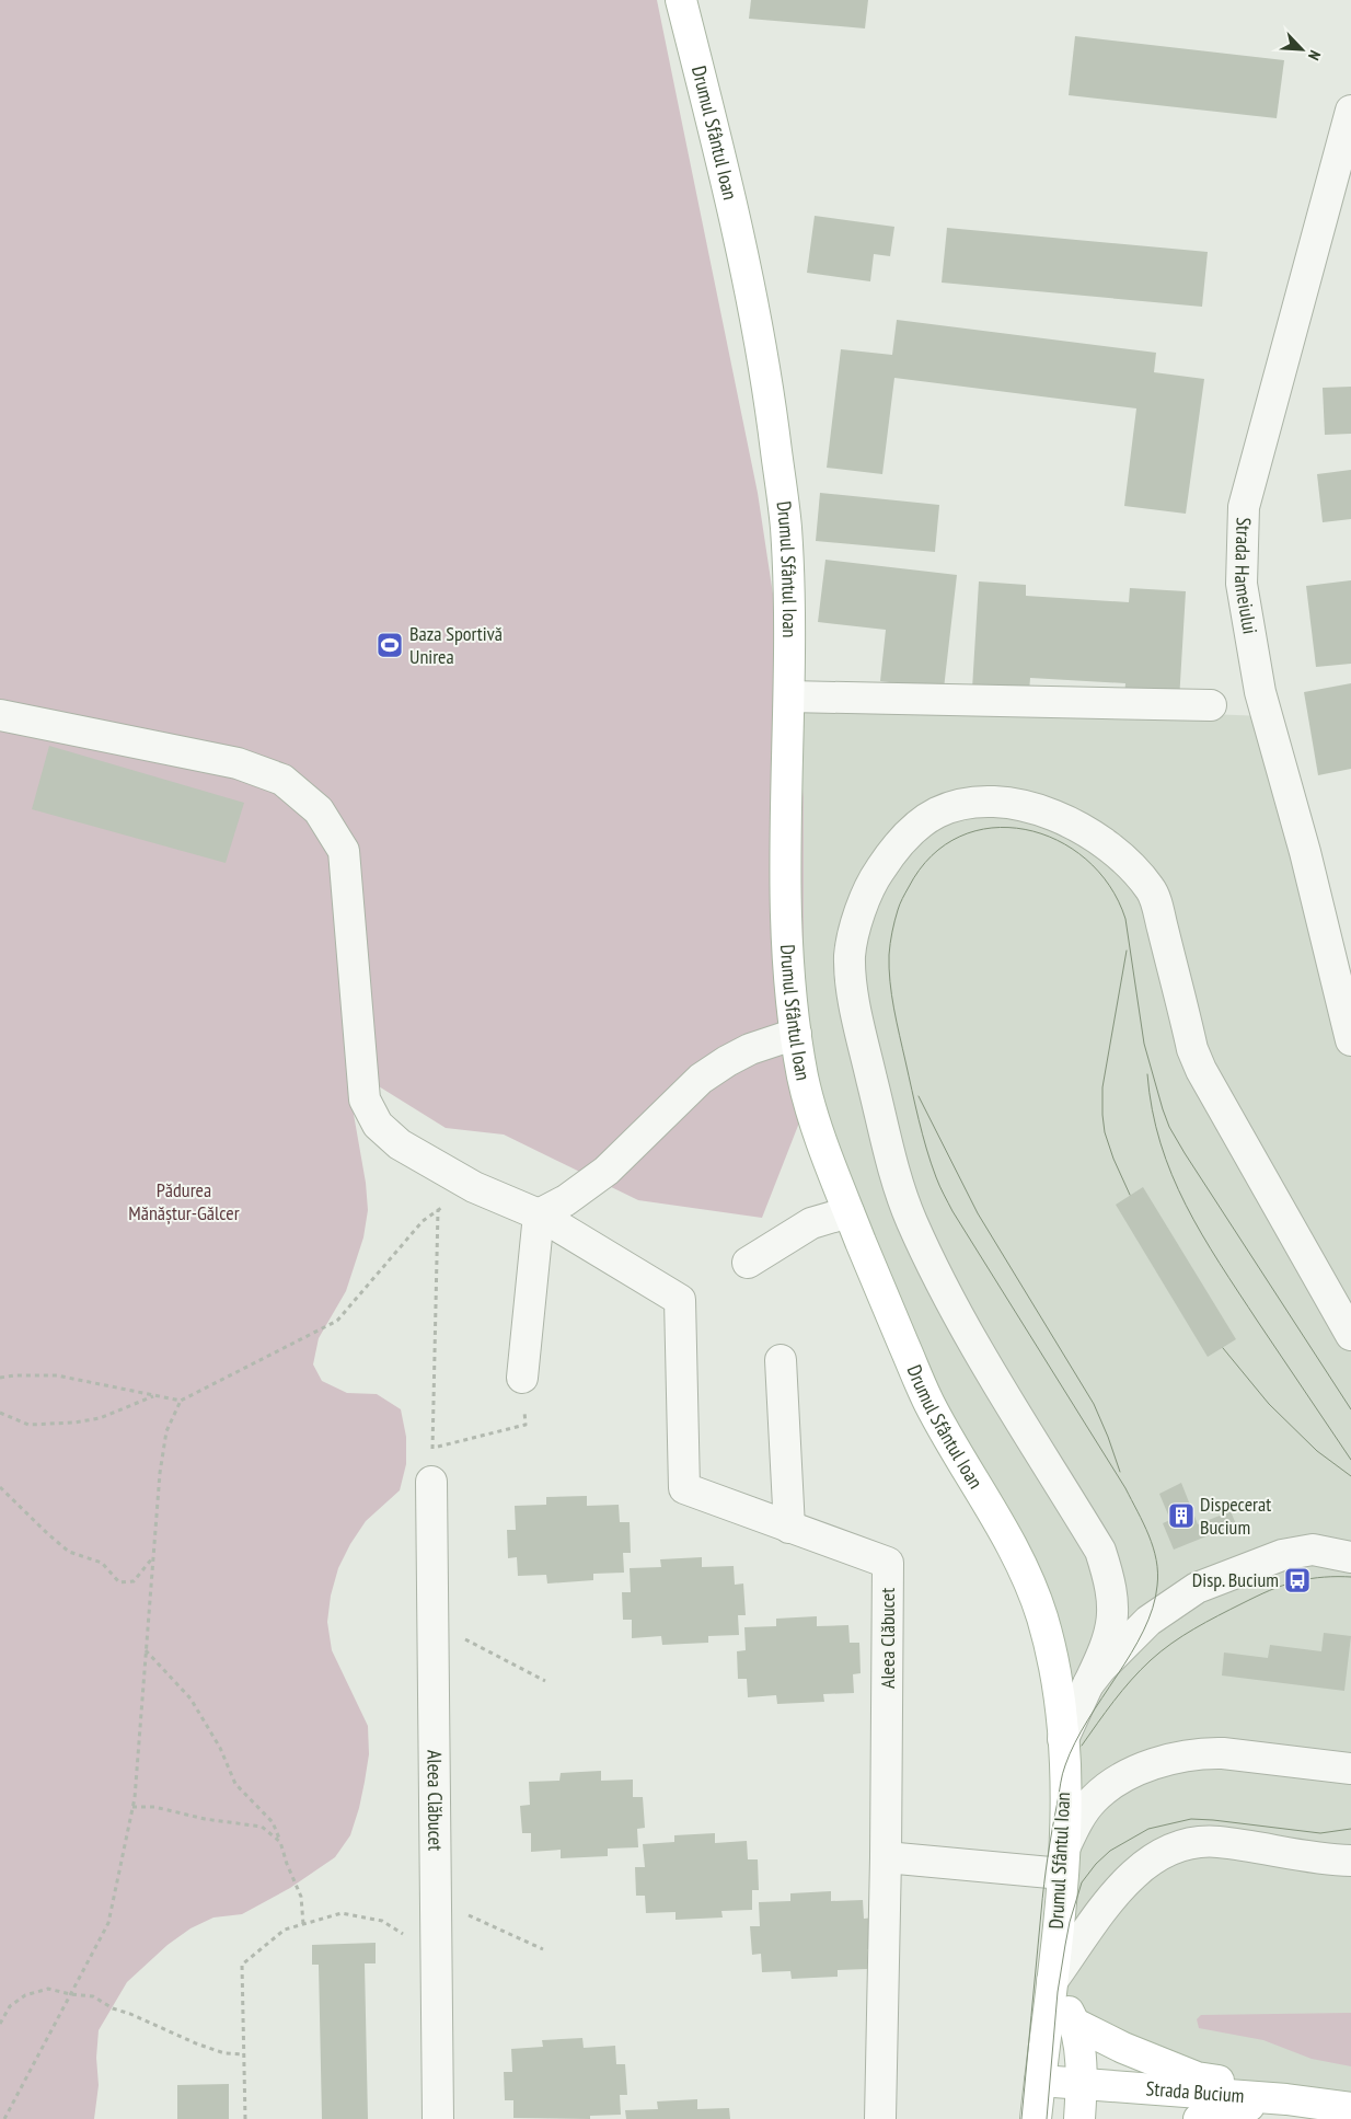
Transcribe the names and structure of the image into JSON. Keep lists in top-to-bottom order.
{
  "streets": {
    "main road": ["Drumul Sfântul Ioan", "Strada Bucium"],
    "street": ["Strada Hameiului", "Aleea Clăbucet"]
  },
  "crossings": [
    ["Drumul Sfântul Ioan", "Strada Bucium"]
  ],
  "parks": ["Pădurea Mănăștur-Gălcer"],
  "places": {
    "sports": ["Baza Sportivă Unirea"],
    "building": ["Dispecerat Bucium"],
    "bus stop": ["Disp. Bucium"]
  },
  "north": "bottom right"
}
